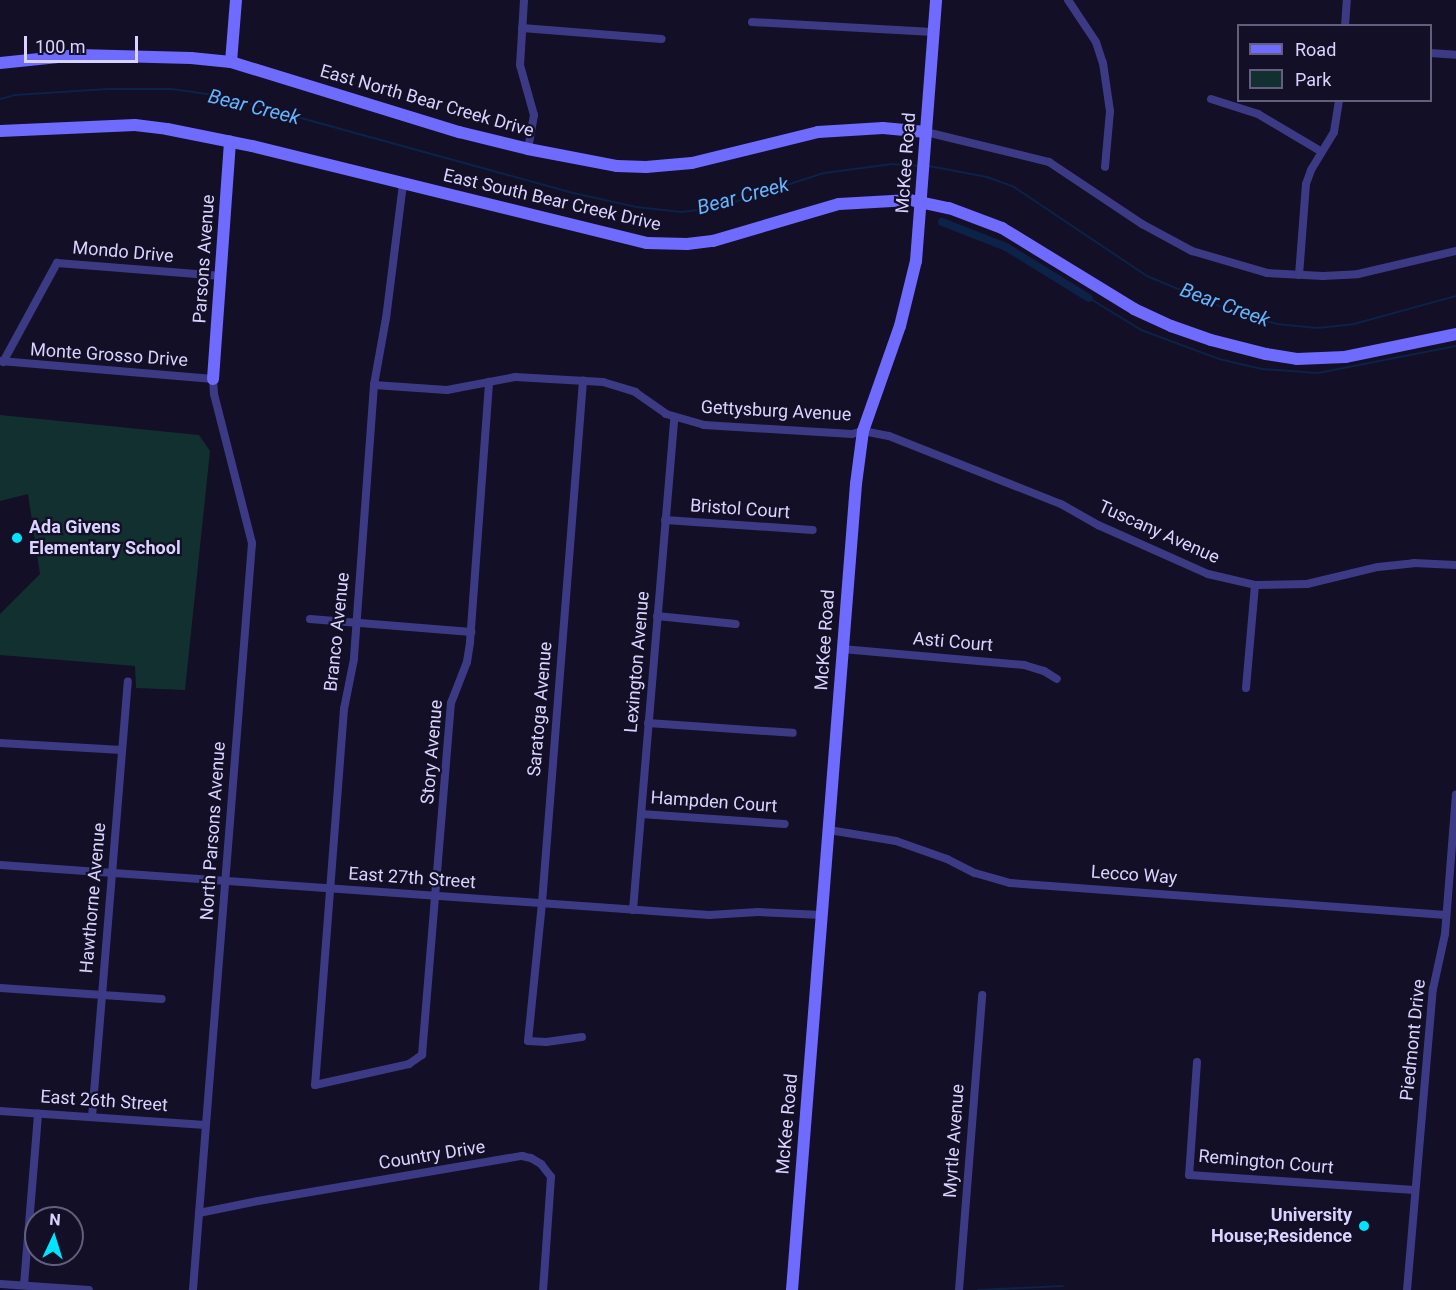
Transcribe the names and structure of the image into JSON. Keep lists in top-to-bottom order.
{
  "streets": {
    "street": [
      "East North Bear Creek Drive",
      "McKee Road",
      "East South Bear Creek Drive",
      "Mondo Drive",
      "Parsons Avenue",
      "Monte Grosso Drive",
      "Gettysburg Avenue",
      "Bristol Court",
      "Tuscany Avenue",
      "Branco Avenue",
      "Asti Court",
      "Lexington Avenue",
      "Saratoga Avenue",
      "Story Avenue",
      "Hampden Court",
      "North Parsons Avenue",
      "Lecco Way",
      "East 27th Street",
      "Hawthorne Avenue",
      "Piedmont Drive",
      "East 26th Street",
      "Myrtle Avenue",
      "Country Drive",
      "Remington Court"
    ]
  },
  "crossings": [
    ["East North Bear Creek Drive", "McKee Road"],
    ["McKee Road", "East South Bear Creek Drive"],
    ["McKee Road", "Gettysburg Avenue"],
    ["McKee Road", "Tuscany Avenue"],
    ["McKee Road", "Asti Court"],
    ["McKee Road", "Lecco Way"],
    ["McKee Road", "East 27th Street"],
    ["East South Bear Creek Drive", "Parsons Avenue"],
    ["East South Bear Creek Drive", "Branco Avenue"],
    ["Mondo Drive", "Parsons Avenue"],
    ["Mondo Drive", "Monte Grosso Drive"],
    ["Parsons Avenue", "Monte Grosso Drive"],
    ["Parsons Avenue", "North Parsons Avenue"],
    ["Monte Grosso Drive", "North Parsons Avenue"],
    ["Gettysburg Avenue", "Tuscany Avenue"],
    ["Gettysburg Avenue", "Branco Avenue"],
    ["Gettysburg Avenue", "Lexington Avenue"],
    ["Gettysburg Avenue", "Saratoga Avenue"],
    ["Gettysburg Avenue", "Story Avenue"],
    ["Bristol Court", "Lexington Avenue"],
    ["Branco Avenue", "Story Avenue"],
    ["Branco Avenue", "East 27th Street"],
    ["Lexington Avenue", "Hampden Court"],
    ["Lexington Avenue", "East 27th Street"],
    ["Saratoga Avenue", "East 27th Street"],
    ["Story Avenue", "East 27th Street"],
    ["North Parsons Avenue", "East 27th Street"],
    ["North Parsons Avenue", "East 26th Street"],
    ["North Parsons Avenue", "Country Drive"],
    ["Lecco Way", "Piedmont Drive"],
    ["East 27th Street", "Hawthorne Avenue"],
    ["Hawthorne Avenue", "East 26th Street"],
    ["Piedmont Drive", "Remington Court"]
  ],
  "water": ["Bear Creek"],
  "places": ["Ada Givens Elementary School", "University House;Residence"],
  "legend": ["Road", "Park"],
  "scale_bar": "100 m",
  "north": "top"
}
